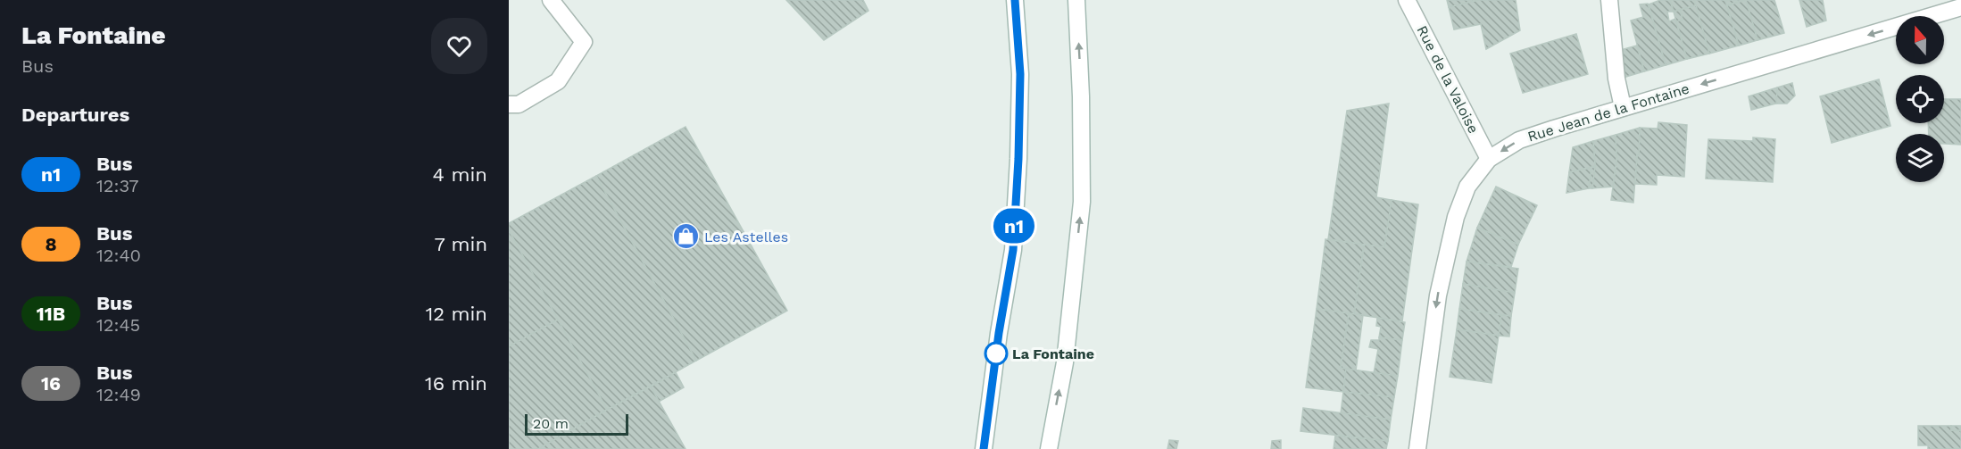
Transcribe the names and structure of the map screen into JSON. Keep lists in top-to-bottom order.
{
  "streets": {
    "street": ["Rue de la Valoise", "Rue Jean de la Fontaine"]
  },
  "crossings": [
    ["Rue de la Valoise", "Rue Jean de la Fontaine"]
  ],
  "one_way": ["Rue Jean de la Fontaine"],
  "places": {
    "shop": ["Les Astelles"],
    "other": ["La Fontaine"]
  },
  "lines": ["bus line n1"],
  "scale_bar": "20 m",
  "north": "top",
  "page": {
    "heading": [
      ["La Fontaine", "Bus"],
      "Departures"
    ],
    "on_map": "n1",
    "list": [
      {
        "mark": "n1",
        "name": "Bus",
        "note": "12:37",
        "value": "4 min"
      },
      {
        "mark": "8",
        "name": "Bus",
        "note": "12:40",
        "value": "7 min"
      },
      {
        "mark": "11B",
        "name": "Bus",
        "note": "12:45",
        "value": "12 min"
      },
      {
        "mark": "16",
        "name": "Bus",
        "note": "12:49",
        "value": "16 min"
      }
    ],
    "scale": "20 m"
  }
}
